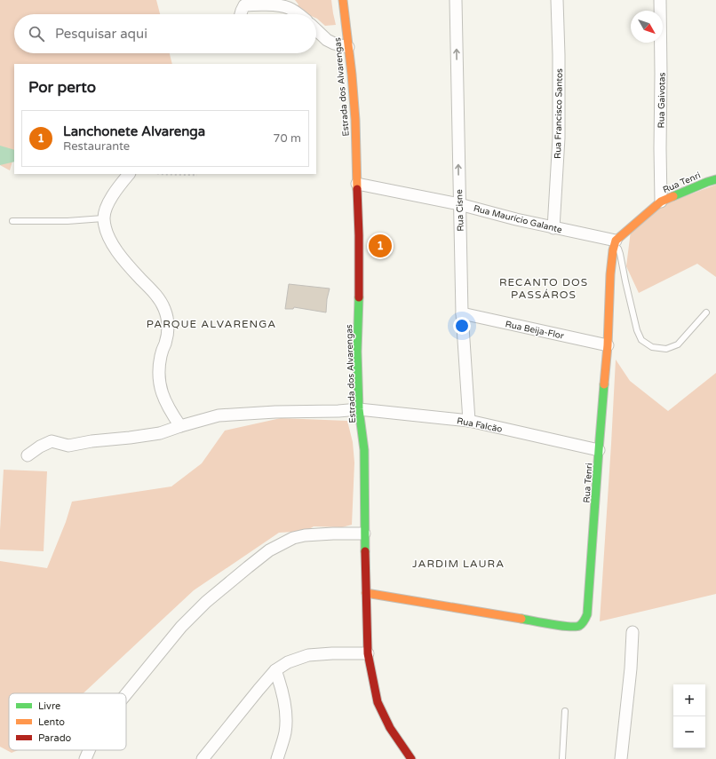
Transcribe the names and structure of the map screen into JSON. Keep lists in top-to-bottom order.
{
  "streets": {
    "main road": ["Estrada dos Alvarengas", "Rua Tenri"],
    "street": [
      "Rua Gaivotas",
      "Rua Francisco Santos",
      "Rua Cisne",
      "Rua Maurício Galante",
      "Rua Beija-Flor",
      "Rua Falcão"
    ]
  },
  "crossings": [
    ["Estrada dos Alvarengas", "Rua Tenri"],
    ["Estrada dos Alvarengas", "Rua Maurício Galante"],
    ["Estrada dos Alvarengas", "Rua Falcão"],
    ["Rua Gaivotas", "Rua Tenri"],
    ["Rua Francisco Santos", "Rua Maurício Galante"],
    ["Rua Tenri", "Rua Maurício Galante"],
    ["Rua Tenri", "Rua Beija-Flor"],
    ["Rua Tenri", "Rua Falcão"],
    ["Rua Cisne", "Rua Maurício Galante"],
    ["Rua Cisne", "Rua Beija-Flor"],
    ["Rua Cisne", "Rua Falcão"]
  ],
  "one_way": ["Rua Cisne"],
  "districts": ["RECANTO DOS PASSÁROS", "PARQUE ALVARENGA", "JARDIM LAURA"],
  "legend": ["Livre", "Lento", "Parado"],
  "north": "bottom right",
  "page": {
    "search": "Pesquisar aqui",
    "heading": "Por perto",
    "list": [
      {
        "mark": "1",
        "name": "Lanchonete Alvarenga",
        "note": "Restaurante",
        "value": "70 m"
      }
    ],
    "pins": "1",
    "map_buttons": ["+", "−"]
  }
}
